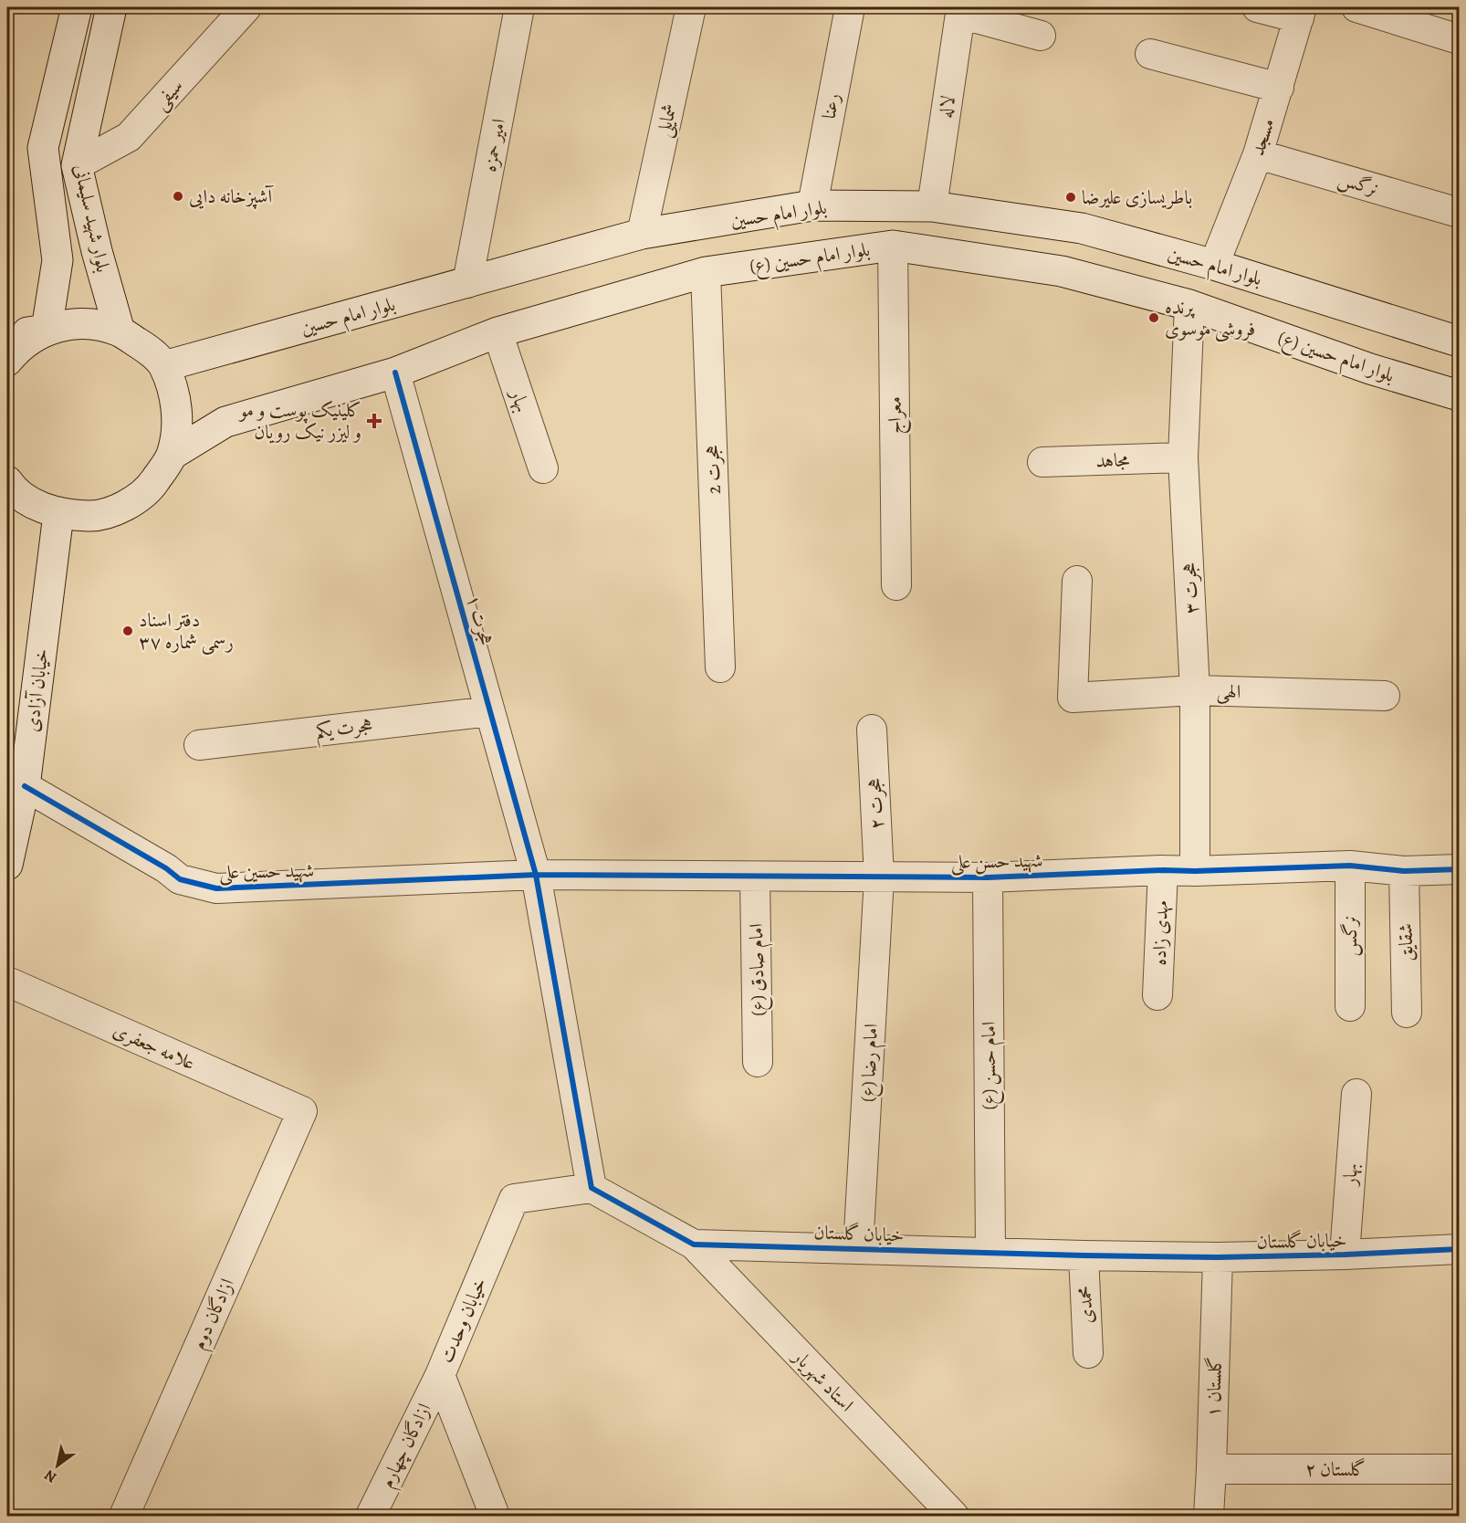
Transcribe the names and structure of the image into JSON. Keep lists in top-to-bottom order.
{
  "streets": {
    "main road": [
      "بلوار امام حسین",
      "بلوار شهید سلیمانی",
      "بلوار امام حسین (ع)",
      "خیابان آزادی"
    ],
    "street": [
      "سیفی",
      "رعنا",
      "لاله",
      "شمایلی",
      "مسجد",
      "امیر حمزه",
      "نرگس",
      "بهار",
      "معراج",
      "مجاهد",
      "هجرت 2",
      "هجرت ۳",
      "هجرت ۱",
      "الهی",
      "هجرت یکم",
      "هجرت ۲",
      "شهید حسن علی",
      "شهید حسین علی",
      "مهدی زاده",
      "شقایق",
      "امام صادق (ع)",
      "علامه جعفری",
      "امام رضا (ع)",
      "امام حسن (ع)",
      "خیابان گلستان",
      "محمدی",
      "ازادگان دوم",
      "خیابان وحدت",
      "استاد شهریار",
      "گلستان ۱",
      "ازادگان چهارم",
      "گلستان ۲"
    ]
  },
  "crossings": [
    ["سیفی", "بلوار شهید سلیمانی"],
    ["رعنا", "بلوار امام حسین"],
    ["لاله", "بلوار امام حسین"],
    ["شمایلی", "بلوار امام حسین"],
    ["مسجد", "نرگس"],
    ["مسجد", "بلوار امام حسین"],
    ["امیر حمزه", "بلوار امام حسین"],
    ["نرگس", "شهید حسن علی"],
    ["بلوار امام حسین (ع)", "بهار"],
    ["بلوار امام حسین (ع)", "معراج"],
    ["بلوار امام حسین (ع)", "هجرت 2"],
    ["بلوار امام حسین (ع)", "هجرت ۳"],
    ["بلوار امام حسین (ع)", "هجرت ۱"],
    ["بهار", "خیابان گلستان"],
    ["مجاهد", "هجرت ۳"],
    ["هجرت ۳", "الهی"],
    ["هجرت ۳", "شهید حسن علی"],
    ["هجرت ۱", "هجرت یکم"],
    ["هجرت ۱", "شهید حسن علی"],
    ["هجرت ۱", "شهید حسین علی"],
    ["خیابان آزادی", "شهید حسین علی"],
    ["هجرت ۲", "شهید حسن علی"],
    ["هجرت ۲", "امام رضا (ع)"],
    ["شهید حسن علی", "شهید حسین علی"],
    ["شهید حسن علی", "مهدی زاده"],
    ["شهید حسن علی", "شقایق"],
    ["شهید حسن علی", "امام صادق (ع)"],
    ["شهید حسن علی", "امام رضا (ع)"],
    ["شهید حسن علی", "امام حسن (ع)"],
    ["علامه جعفری", "ازادگان دوم"],
    ["امام رضا (ع)", "خیابان گلستان"],
    ["امام حسن (ع)", "خیابان گلستان"],
    ["خیابان گلستان", "محمدی"],
    ["خیابان گلستان", "خیابان وحدت"],
    ["خیابان گلستان", "استاد شهریار"],
    ["خیابان گلستان", "گلستان ۱"],
    ["خیابان وحدت", "ازادگان چهارم"],
    ["گلستان ۱", "گلستان ۲"]
  ],
  "places": {
    "other": [
      "آشپزخانه دایی",
      "باطریسازی علیرضا",
      "پرنده فروشی موسوی",
      "دفتر اسناد رسمی شماره ۳۷"
    ],
    "health": ["کلینیک پوست و مو و لیزر نیک رویان"]
  },
  "north": "bottom left"
}
